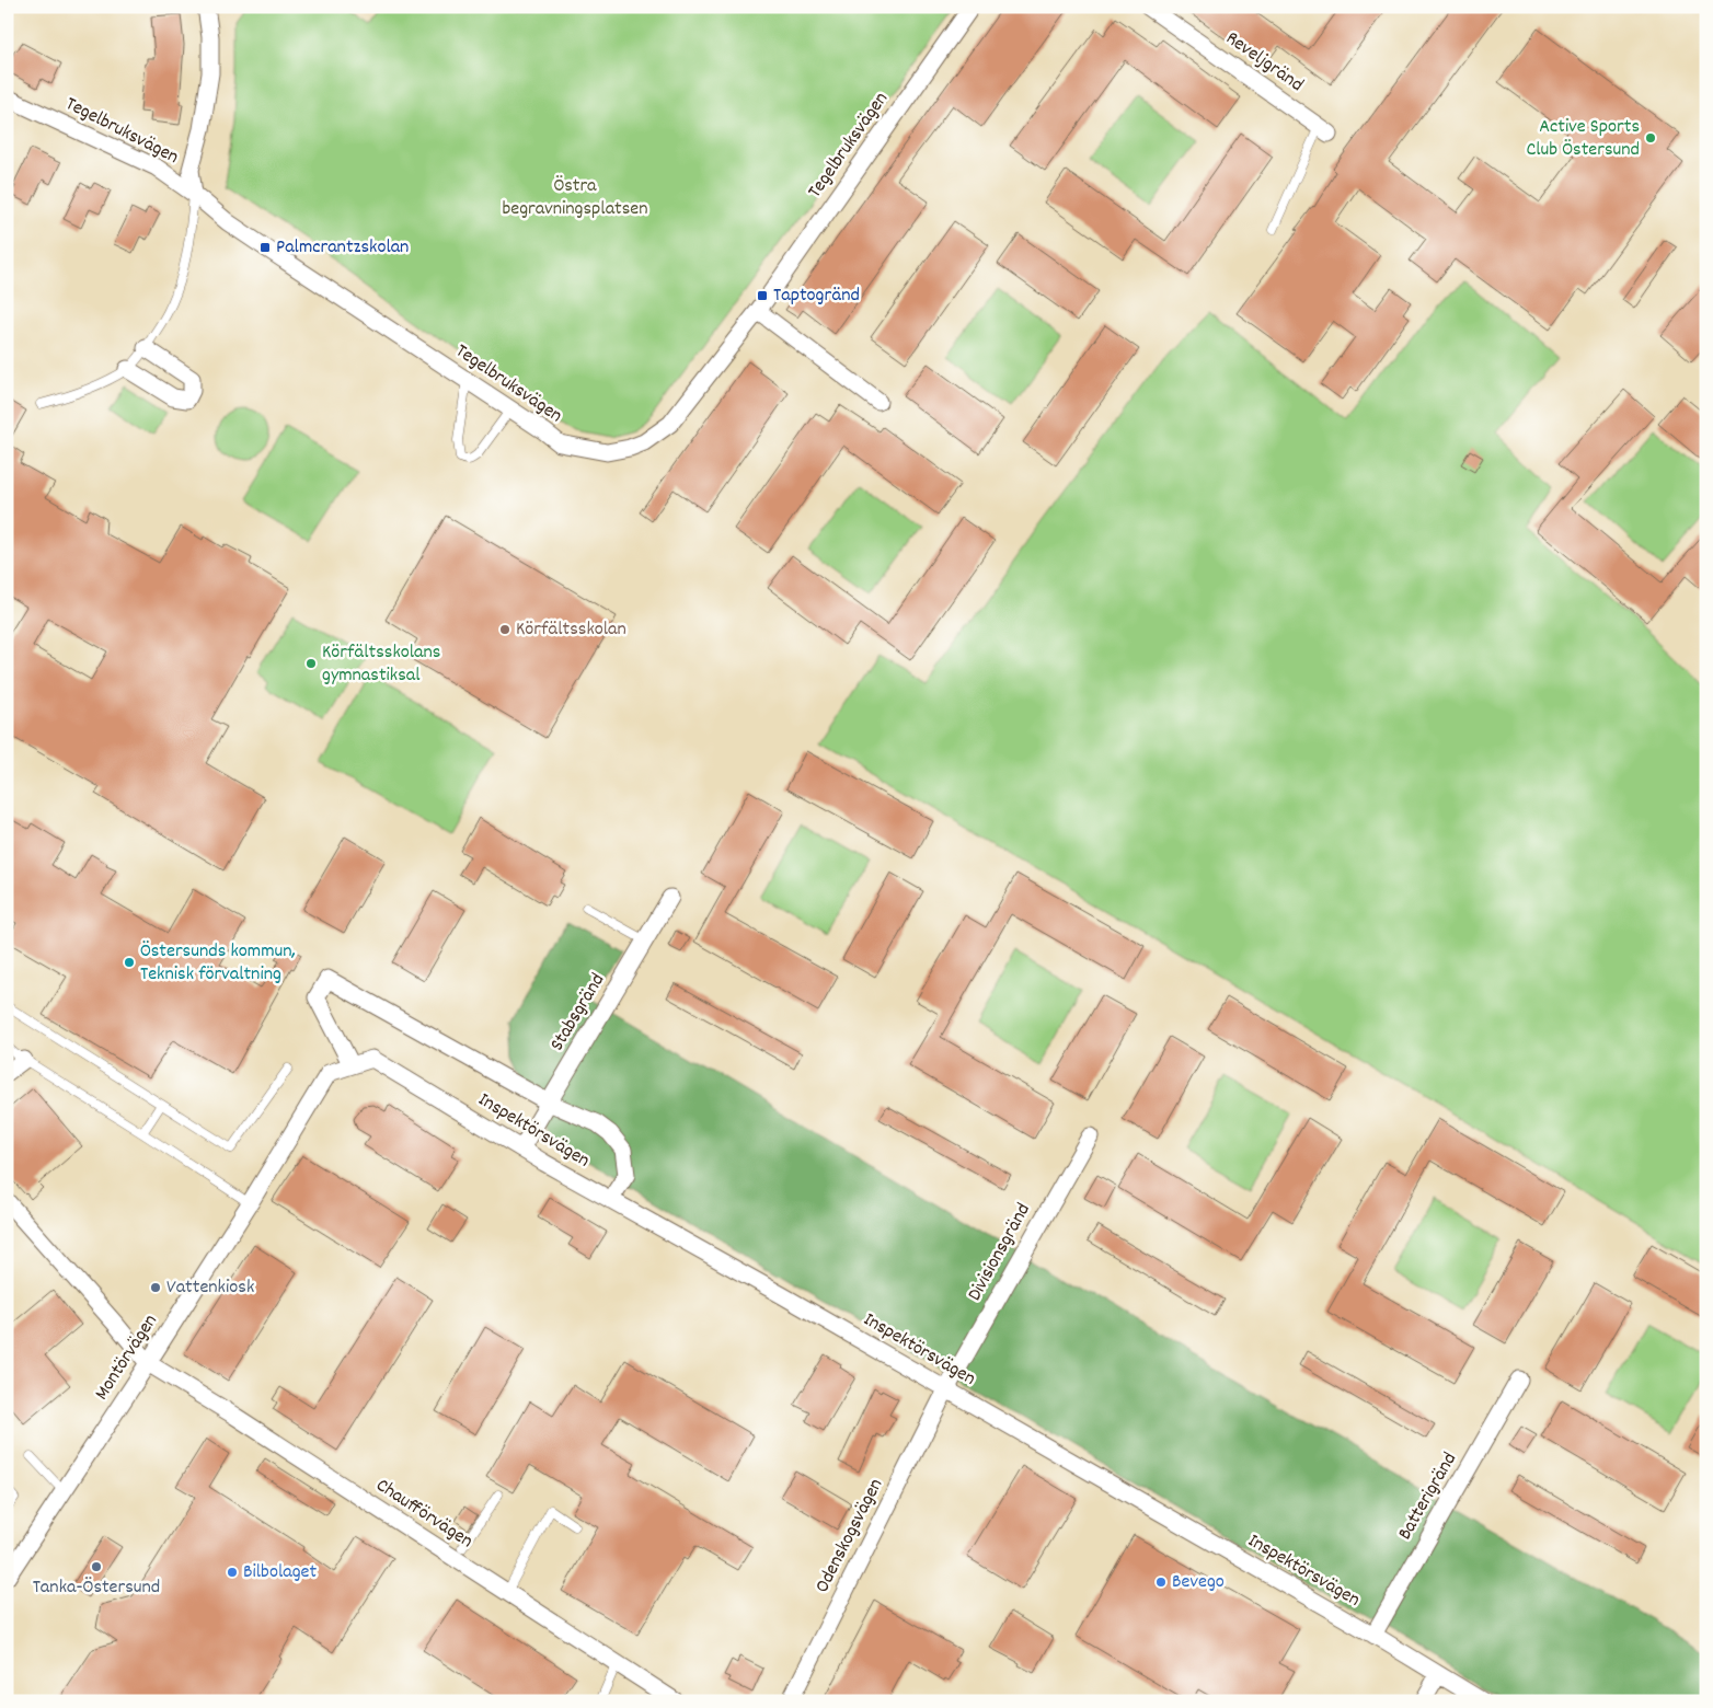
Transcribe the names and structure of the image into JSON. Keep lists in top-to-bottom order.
{
  "streets": {
    "street": [
      "Reveljgränd",
      "Tegelbruksvägen",
      "Stabsgränd",
      "Inspektörsvägen",
      "Divisionsgränd",
      "Montörvägen",
      "Batterigränd",
      "Chaufförvägen",
      "Odenskogsvägen"
    ]
  },
  "crossings": [
    ["Stabsgränd", "Inspektörsvägen"],
    ["Inspektörsvägen", "Divisionsgränd"],
    ["Inspektörsvägen", "Montörvägen"],
    ["Inspektörsvägen", "Batterigränd"],
    ["Inspektörsvägen", "Odenskogsvägen"],
    ["Divisionsgränd", "Odenskogsvägen"],
    ["Montörvägen", "Chaufförvägen"]
  ],
  "parks": ["Östra begravningsplatsen"],
  "places": {
    "other": [
      "Active Sports Club Östersund",
      "Körfältsskolan",
      "Körfältsskolans gymnastiksal",
      "Östersunds kommun, Teknisk förvaltning",
      "Vattenkiosk",
      "Tanka-Östersund",
      "Bilbolaget",
      "Bevego"
    ],
    "transit": ["Palmcrantzskolan", "Taptogränd"]
  }
}
